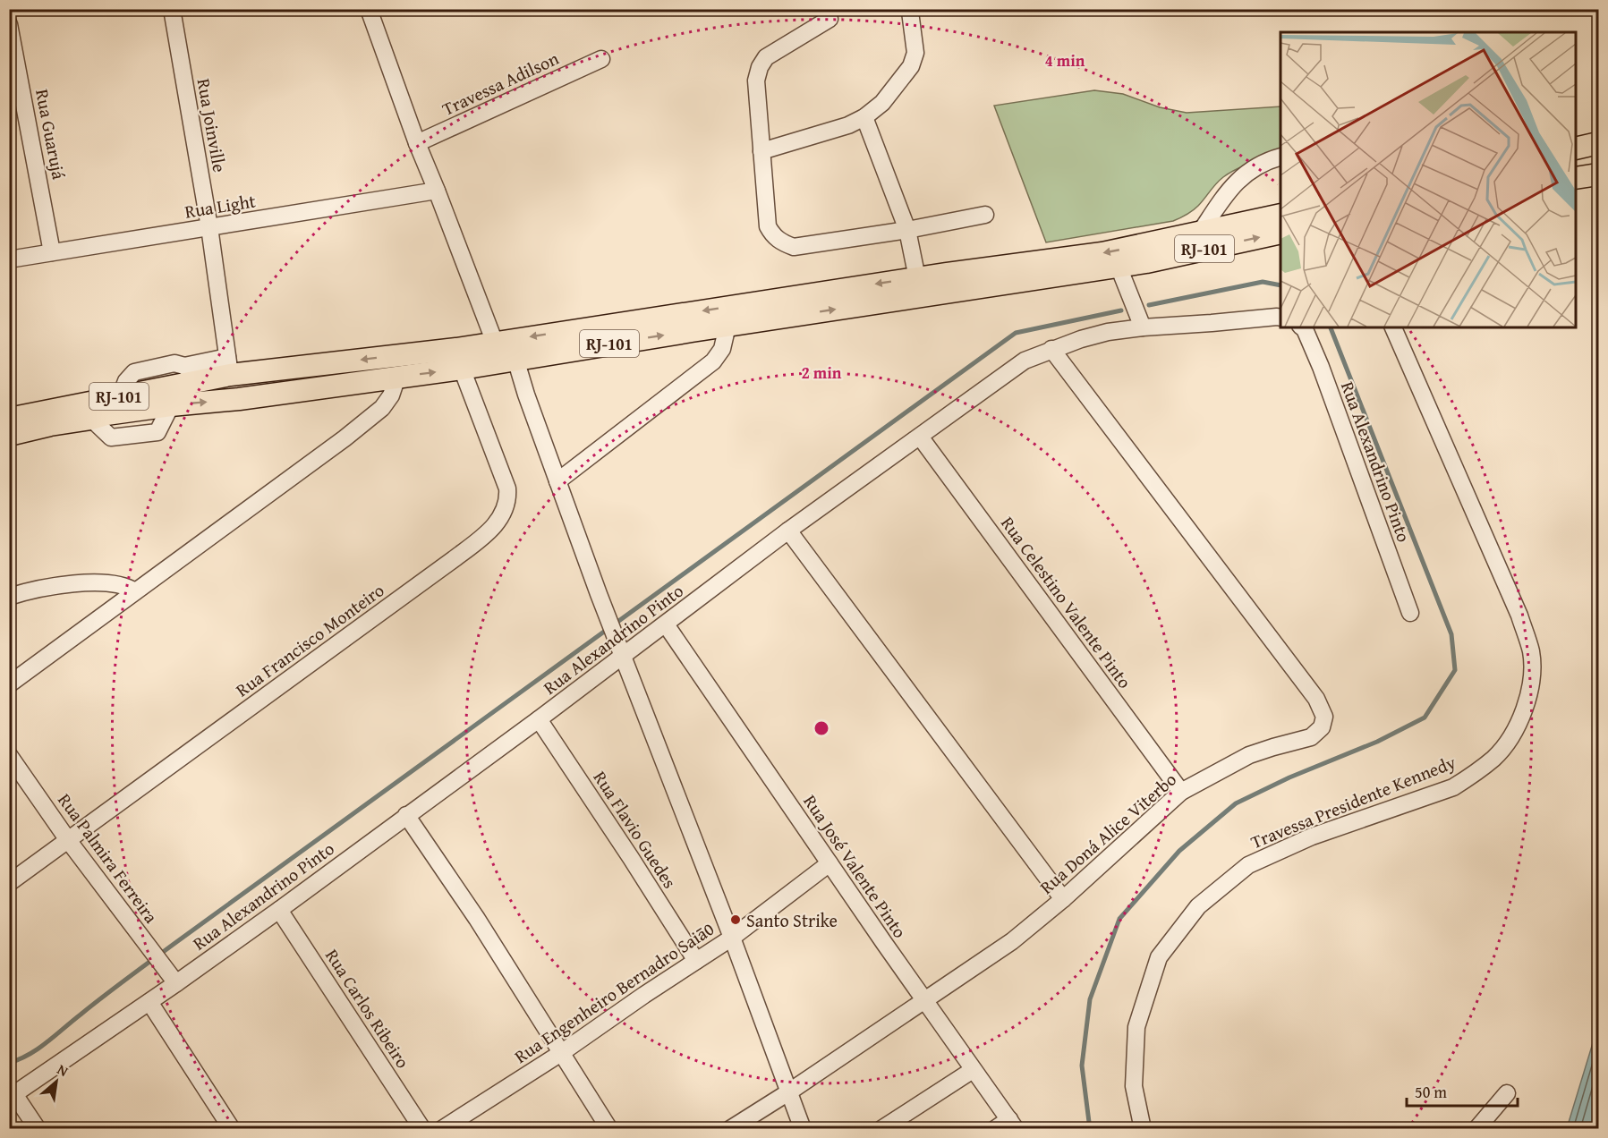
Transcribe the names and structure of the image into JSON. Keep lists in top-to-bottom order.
{
  "streets": {
    "main road": ["RJ-101"],
    "street": [
      "Travessa Adilson",
      "Rua Joinville",
      "Rua Guarujá",
      "Rua Light",
      "Rua Alexandrino Pinto",
      "Rua Celestino Valente Pinto",
      "Rua Francisco Monteiro",
      "Travessa Presidente Kennedy",
      "Rua Flavio Guedes",
      "Rua Doná Alice Viterbo",
      "Rua Palmira Ferreira",
      "Rua José Valente Pinto",
      "Rua Engenheiro Bernadro Saiā0",
      "Rua Carlos Ribeiro"
    ]
  },
  "crossings": [
    ["Rua Joinville", "Rua Light"],
    ["Rua Joinville", "RJ-101"],
    ["Rua Guarujá", "Rua Light"],
    ["RJ-101", "Rua Francisco Monteiro"],
    ["Rua Alexandrino Pinto", "Rua Celestino Valente Pinto"],
    ["Rua Alexandrino Pinto", "Rua Flavio Guedes"],
    ["Rua Alexandrino Pinto", "Rua Doná Alice Viterbo"],
    ["Rua Alexandrino Pinto", "Rua Palmira Ferreira"],
    ["Rua Alexandrino Pinto", "Rua José Valente Pinto"],
    ["Rua Alexandrino Pinto", "Rua Carlos Ribeiro"],
    ["Rua Celestino Valente Pinto", "Rua Doná Alice Viterbo"],
    ["Rua Francisco Monteiro", "Rua Palmira Ferreira"],
    ["Rua Flavio Guedes", "Rua Engenheiro Bernadro Saiā0"],
    ["Rua Doná Alice Viterbo", "Rua José Valente Pinto"],
    ["Rua José Valente Pinto", "Rua Engenheiro Bernadro Saiā0"]
  ],
  "places": ["Santo Strike"],
  "scale_bar": "50 m",
  "north": "top right",
  "rings": ["4 min", "2 min"]
}
